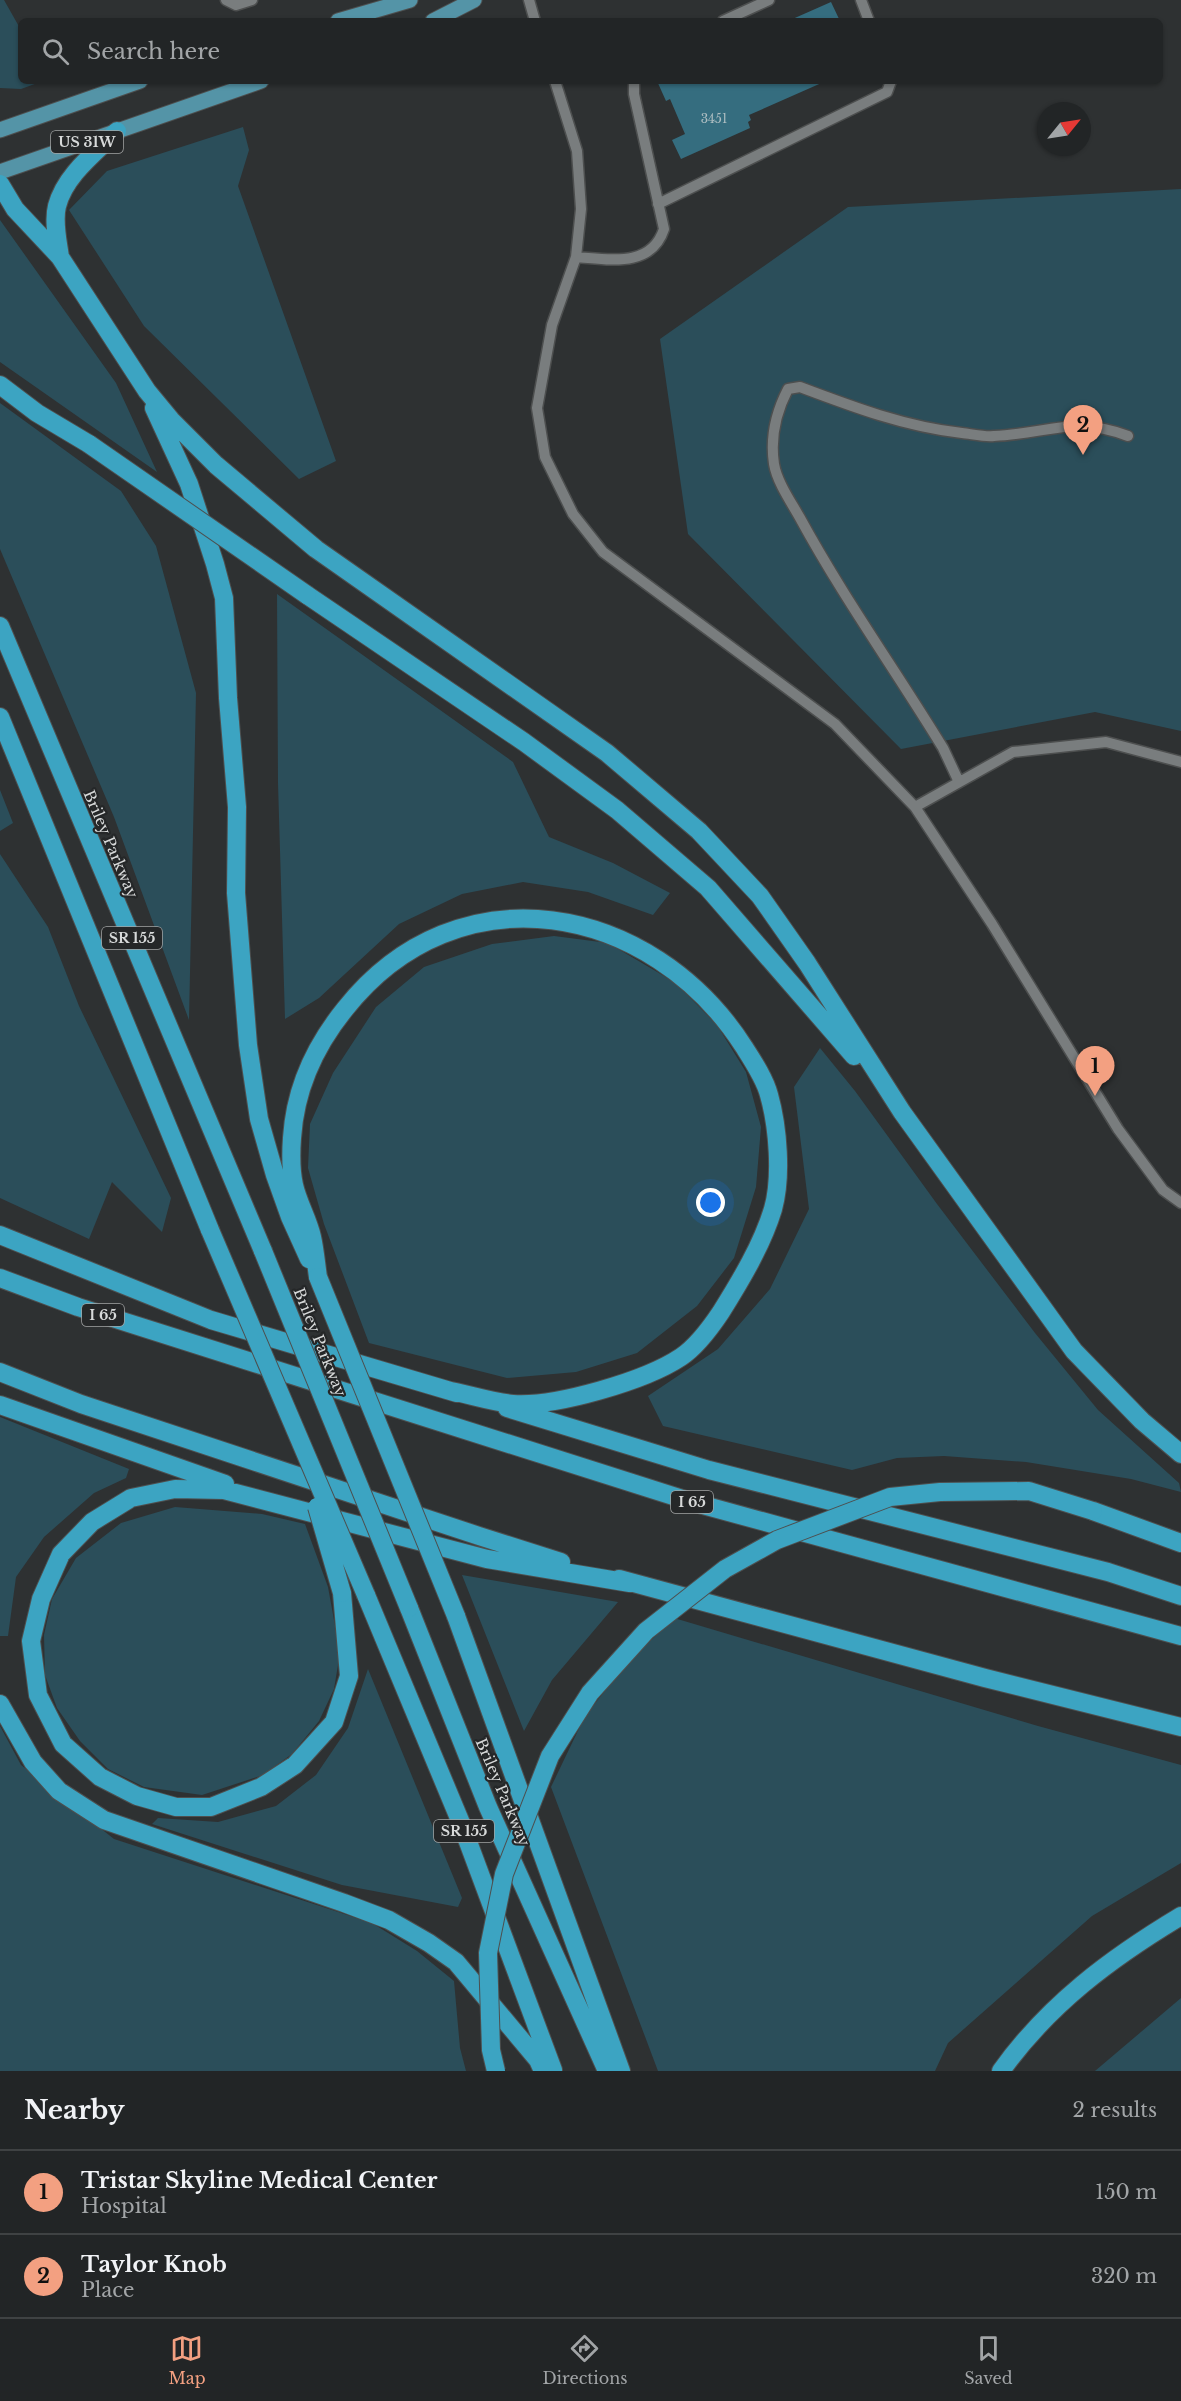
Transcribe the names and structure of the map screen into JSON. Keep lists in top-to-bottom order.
{
  "streets": {
    "highway": ["Briley Parkway", "SR 155", "I 65"],
    "main road": ["US 31W"]
  },
  "house_numbers": ["3451"],
  "north": "top right",
  "page": {
    "search": "Search here",
    "pins": ["2", "1"],
    "heading": ["Nearby", "2 results"],
    "list": [
      {
        "mark": "1",
        "name": "Tristar Skyline Medical Center",
        "note": "Hospital",
        "value": "150 m"
      },
      {
        "mark": "2",
        "name": "Taylor Knob",
        "note": "Place",
        "value": "320 m"
      }
    ],
    "nav": ["Map", "Directions", "Saved"]
  }
}
